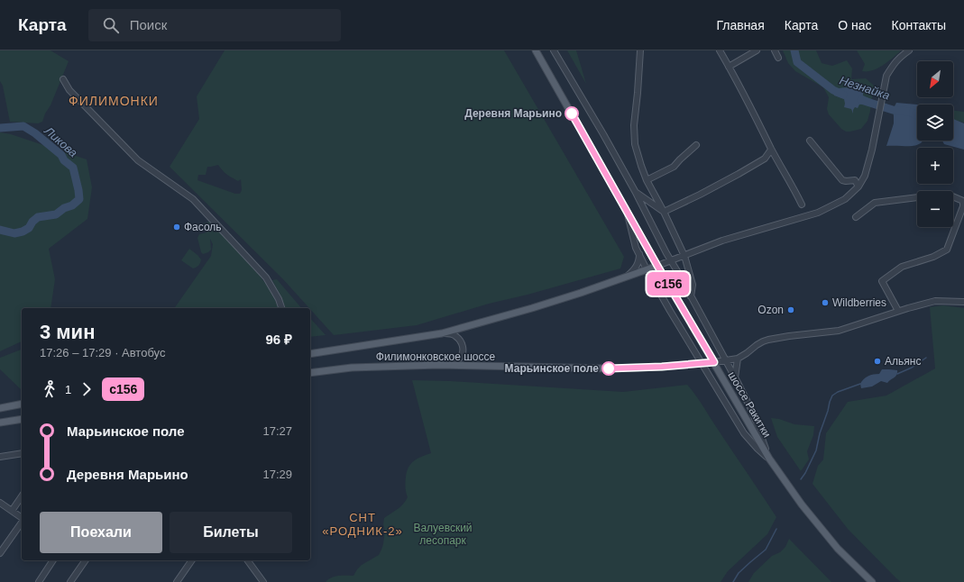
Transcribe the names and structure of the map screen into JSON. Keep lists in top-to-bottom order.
{
  "streets": {
    "main road": ["Филимонковское шоссе", "шоссе Ракитки"]
  },
  "crossings": [
    ["Филимонковское шоссе", "шоссе Ракитки"]
  ],
  "districts": ["ФИЛИМОНКИ", "СНТ «РОДНИК-2»"],
  "water": ["Незнайка", "Ликова"],
  "parks": ["Валуевский лесопарк"],
  "places": [
    "Деревня Марьино",
    "Фасоль",
    "Wildberries",
    "Ozon",
    "Альянс",
    "Марьинское поле"
  ],
  "lines": ["bus line с156"],
  "north": "bottom left",
  "page": {
    "header": "Карта",
    "search": "Поиск",
    "nav": [
      "Главная",
      "Карта",
      "О нас",
      "Контакты"
    ],
    "on_map": "с156",
    "map_buttons": ["+", "−"],
    "heading": ["3 мин", "17:26 – 17:29 · Автобус", "96 ₽"],
    "legs": ["1", "с156"],
    "list": [
      {
        "name": "Марьинское поле",
        "value": "17:27"
      },
      {
        "name": "Деревня Марьино",
        "value": "17:29"
      }
    ],
    "buttons": ["Поехали", "Билеты"]
  }
}
